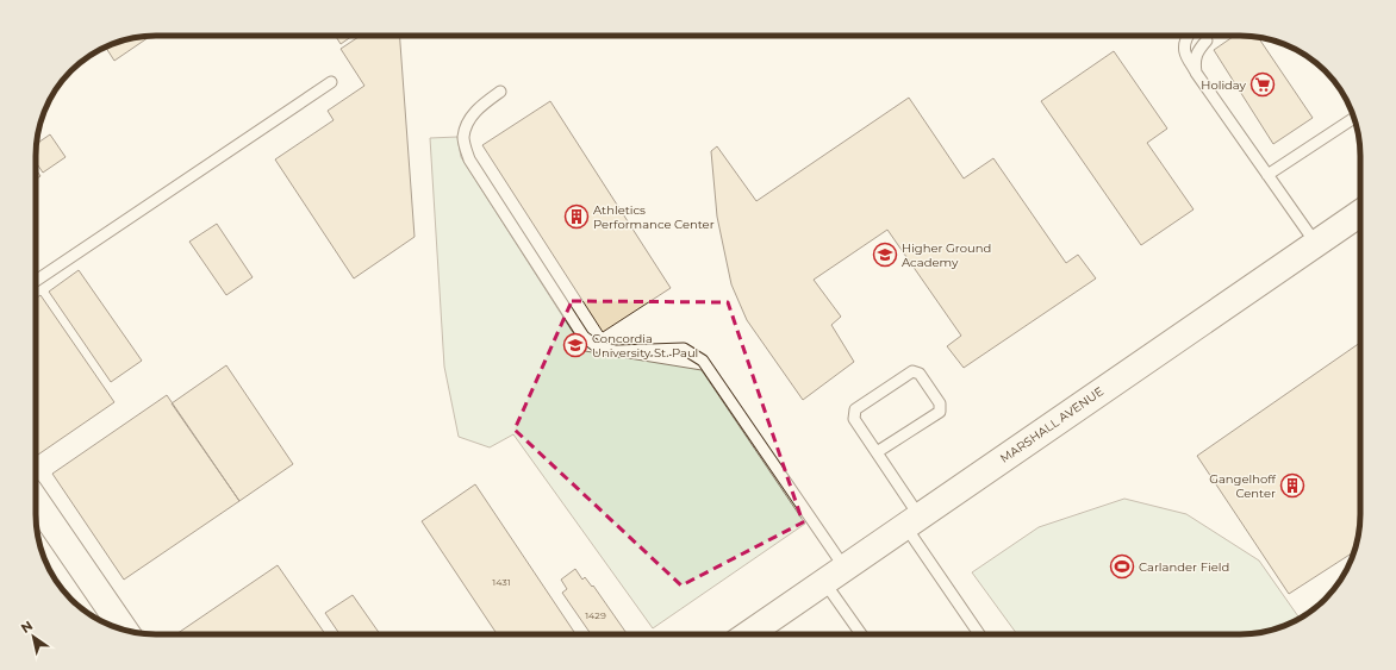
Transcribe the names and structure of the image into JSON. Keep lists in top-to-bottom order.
{
  "streets": {
    "street": ["MARSHALL AVENUE"]
  },
  "places": {
    "supermarket": ["Holiday"],
    "building": ["Athletics Performance Center", "Gangelhoff Center"],
    "school or university": ["Higher Ground Academy", "Concordia University St. Paul"],
    "sports": ["Carlander Field"]
  },
  "house_numbers": ["1431", "1429"],
  "north": "top left"
}
